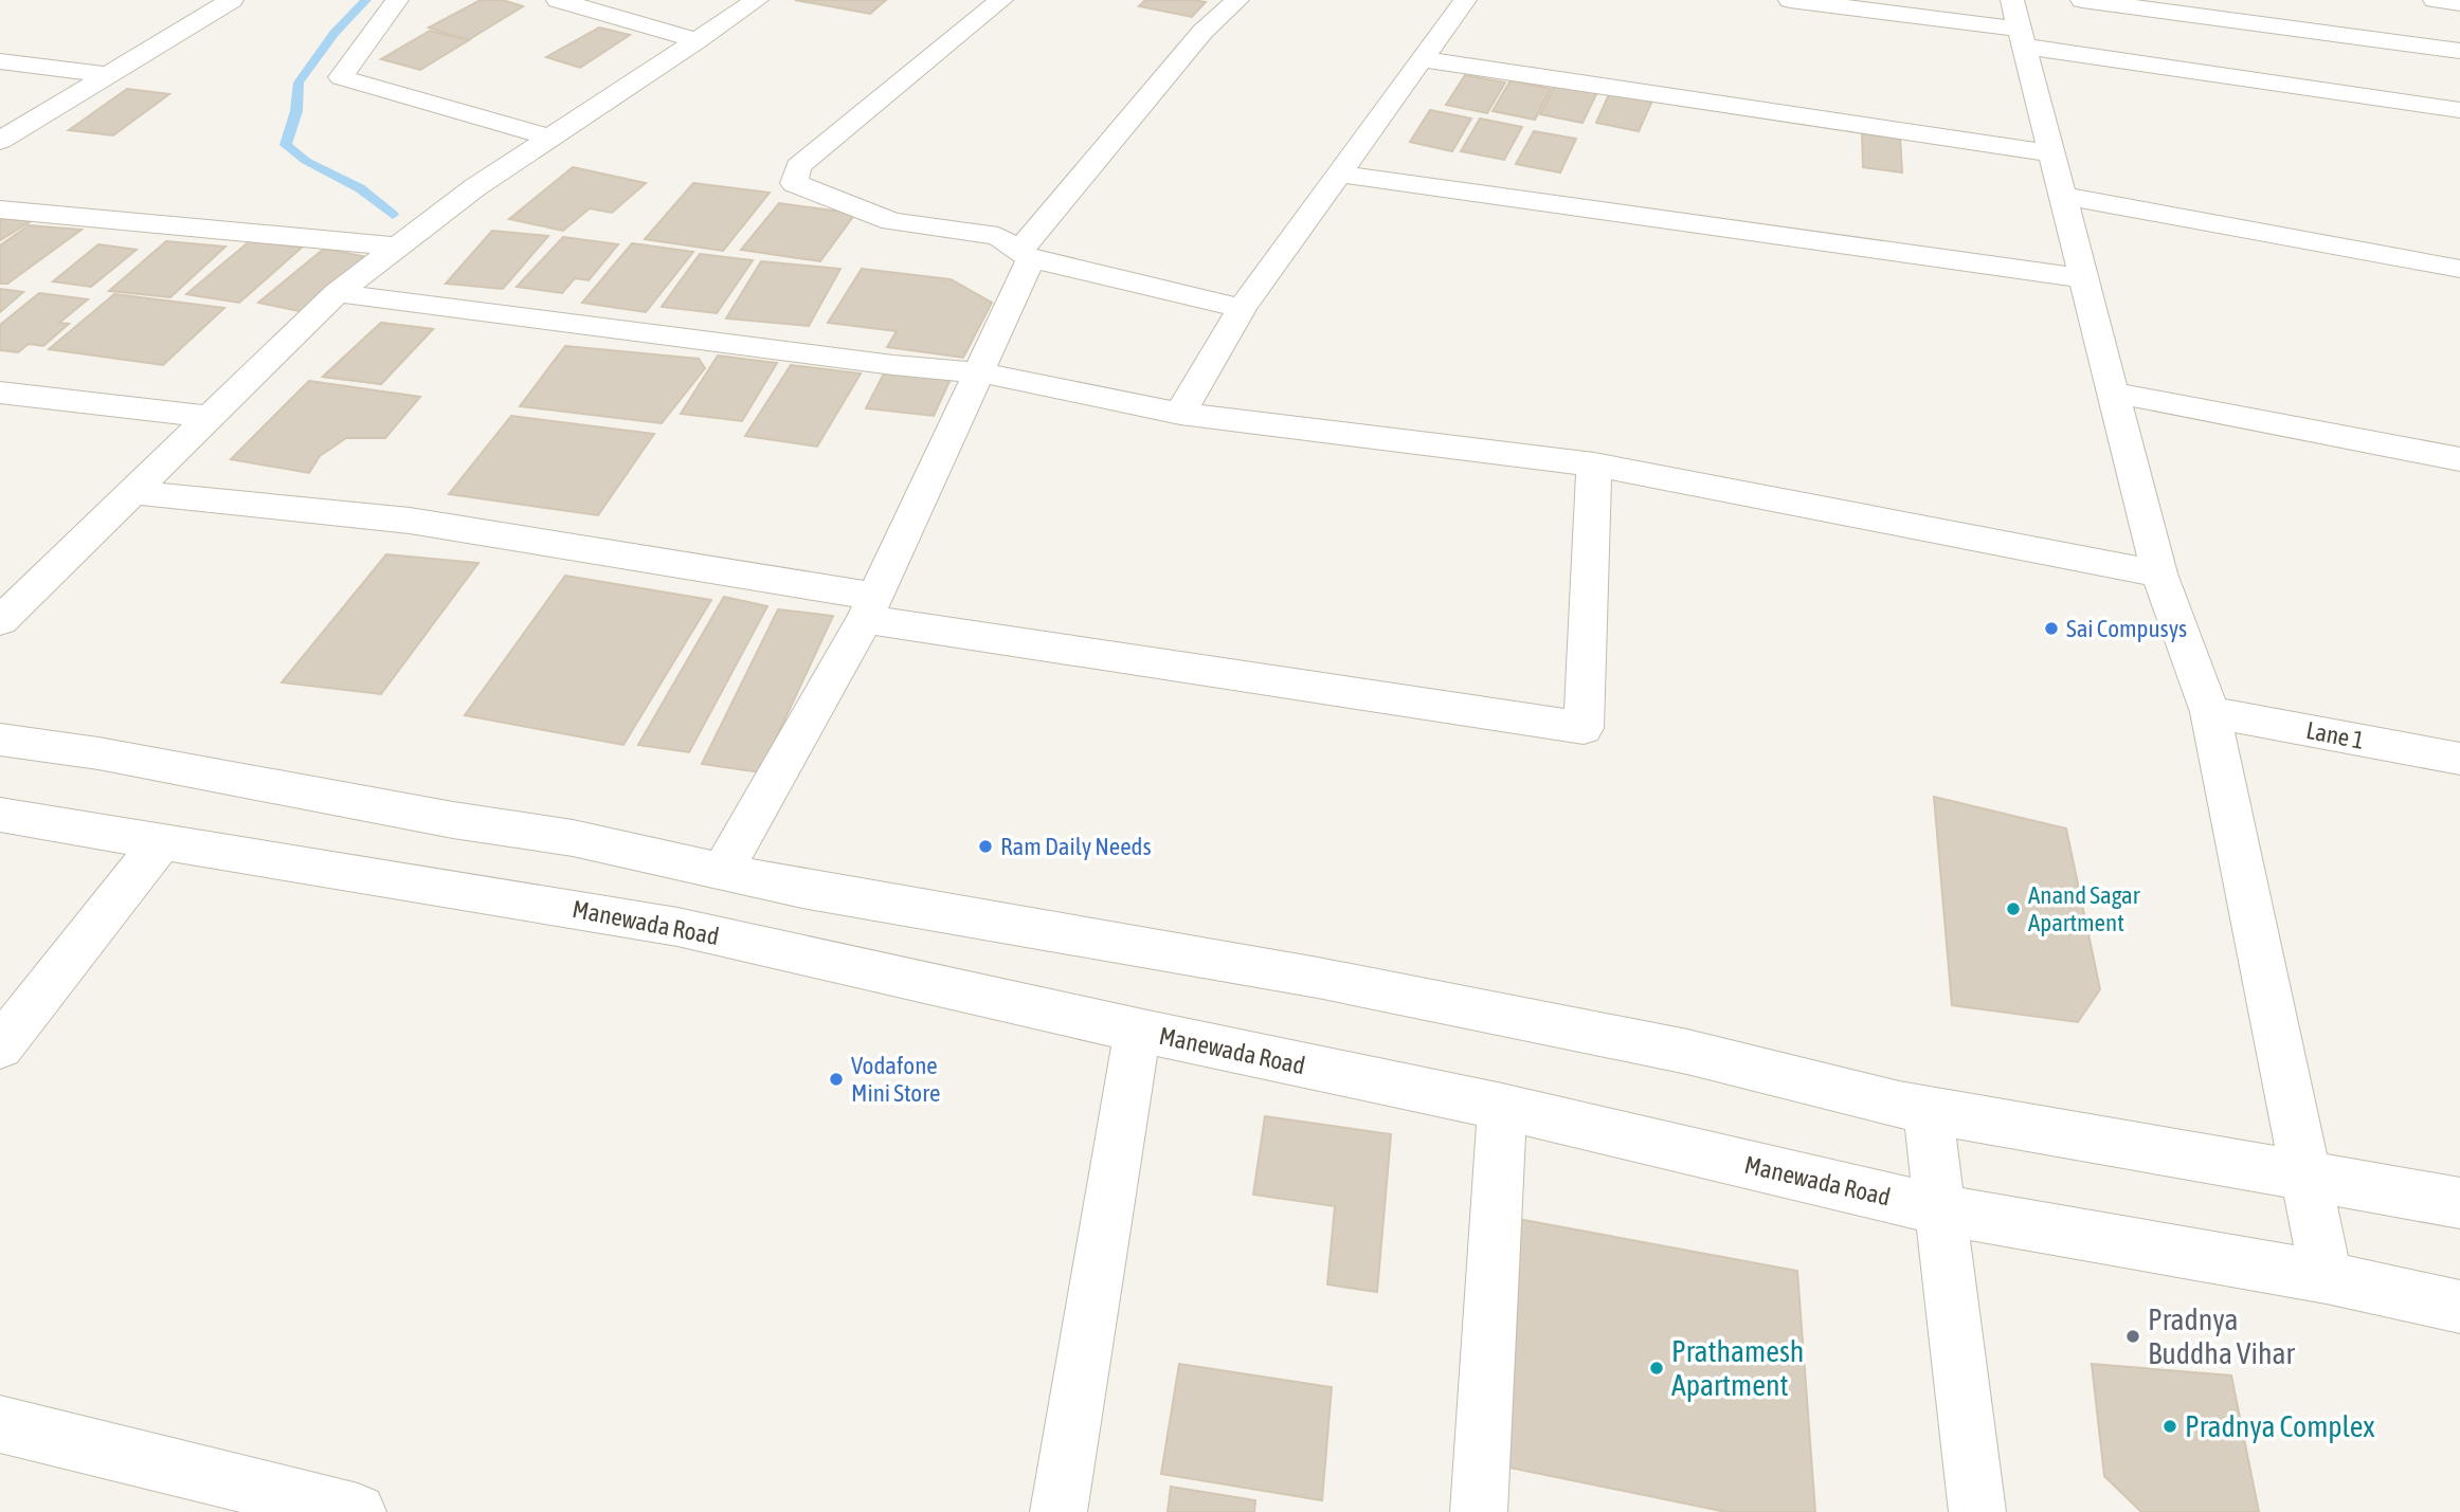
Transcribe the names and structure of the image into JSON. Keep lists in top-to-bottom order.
{
  "streets": {
    "street": ["Lane 1", "Manewada Road"]
  },
  "places": [
    "Sai Compusys",
    "Ram Daily Needs",
    "Anand Sagar Apartment",
    "Vodafone Mini Store",
    "Pradnya Buddha Vihar",
    "Prathamesh Apartment",
    "Pradnya Complex"
  ]
}
